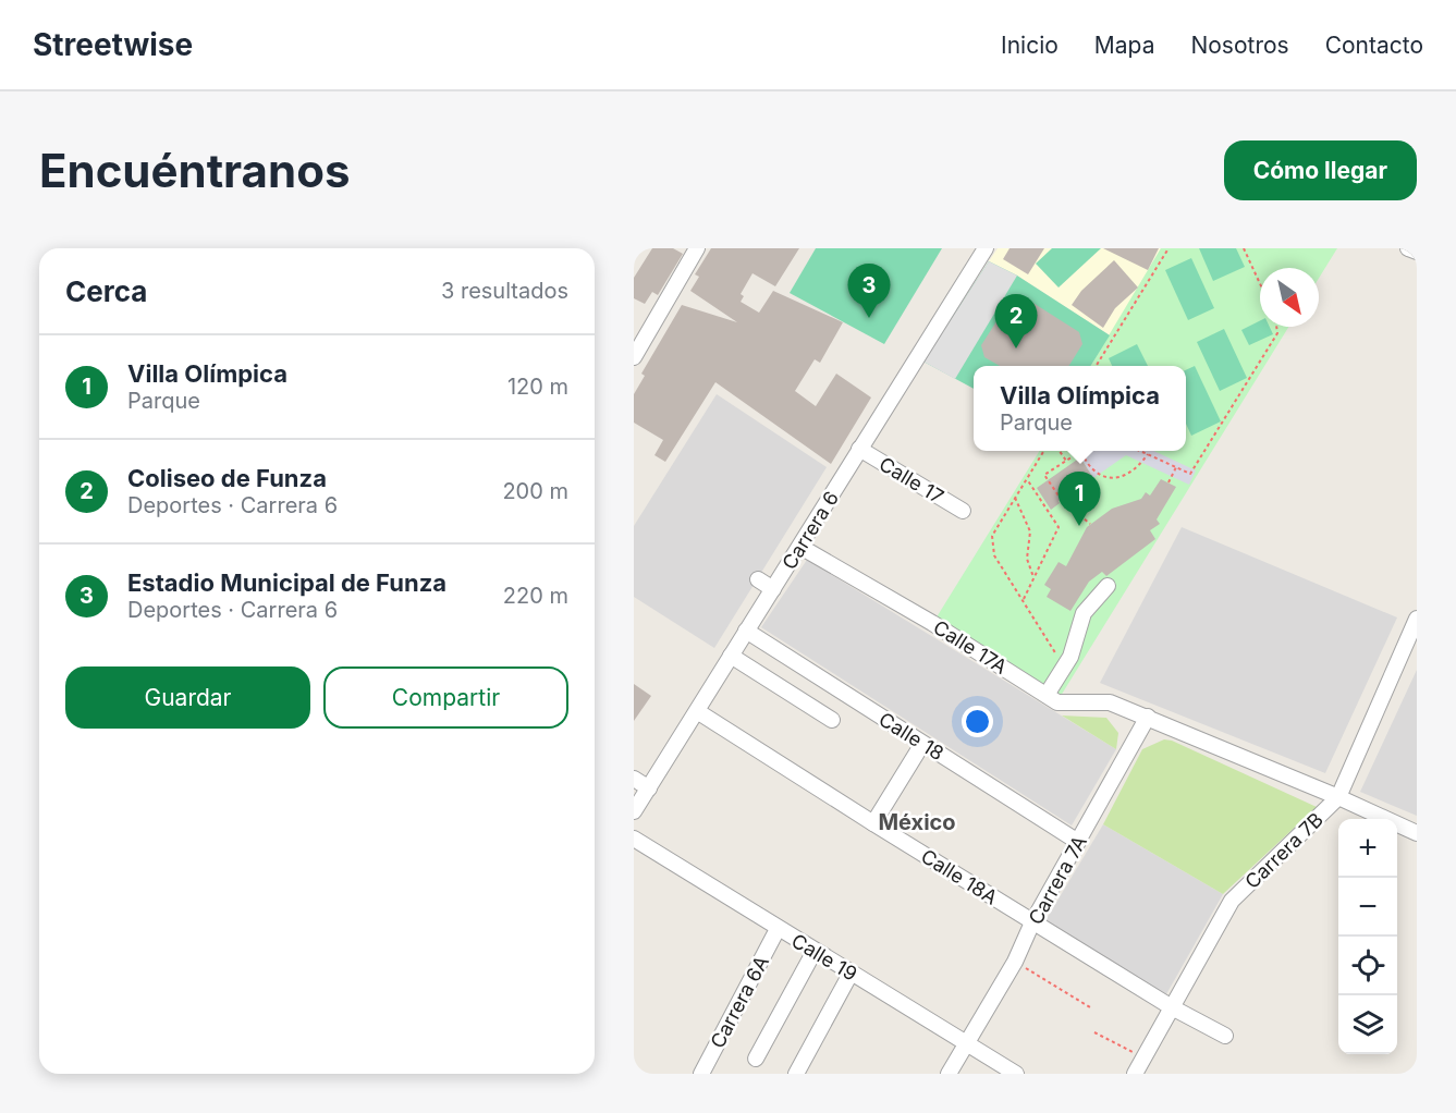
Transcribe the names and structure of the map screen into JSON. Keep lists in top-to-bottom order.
{
  "streets": {
    "street": [
      "Calle 17",
      "Carrera 6",
      "Calle 17A",
      "Calle 18",
      "Carrera 7B",
      "Calle 18A",
      "Carrera 7A",
      "Calle 19",
      "Carrera 6A"
    ]
  },
  "crossings": [
    ["Calle 17", "Carrera 6"],
    ["Carrera 6", "Calle 17A"],
    ["Carrera 6", "Calle 18"],
    ["Carrera 6", "Calle 18A"],
    ["Calle 17A", "Carrera 7B"],
    ["Calle 17A", "Carrera 7A"],
    ["Calle 18", "Carrera 7A"],
    ["Carrera 7B", "Calle 18A"],
    ["Calle 18A", "Carrera 7A"],
    ["Carrera 7A", "Calle 19"],
    ["Calle 19", "Carrera 6A"]
  ],
  "districts": ["México"],
  "north": "bottom right",
  "page": {
    "header": "Streetwise",
    "nav": [
      "Inicio",
      "Mapa",
      "Nosotros",
      "Contacto"
    ],
    "buttons": [
      "Cómo llegar",
      ["Guardar", "Compartir"]
    ],
    "title": "Encuéntranos",
    "heading": ["Cerca", "3 resultados"],
    "pins": ["3", "2", "1"],
    "list": [
      {
        "mark": "1",
        "name": "Villa Olímpica",
        "note": "Parque",
        "value": "120 m"
      },
      {
        "mark": "2",
        "name": "Coliseo de Funza",
        "note": "Deportes · Carrera 6",
        "value": "200 m"
      },
      {
        "mark": "3",
        "name": "Estadio Municipal de Funza",
        "note": "Deportes · Carrera 6",
        "value": "220 m"
      }
    ],
    "popup": ["Villa Olímpica", "Parque"],
    "map_buttons": ["+", "−"]
  }
}
